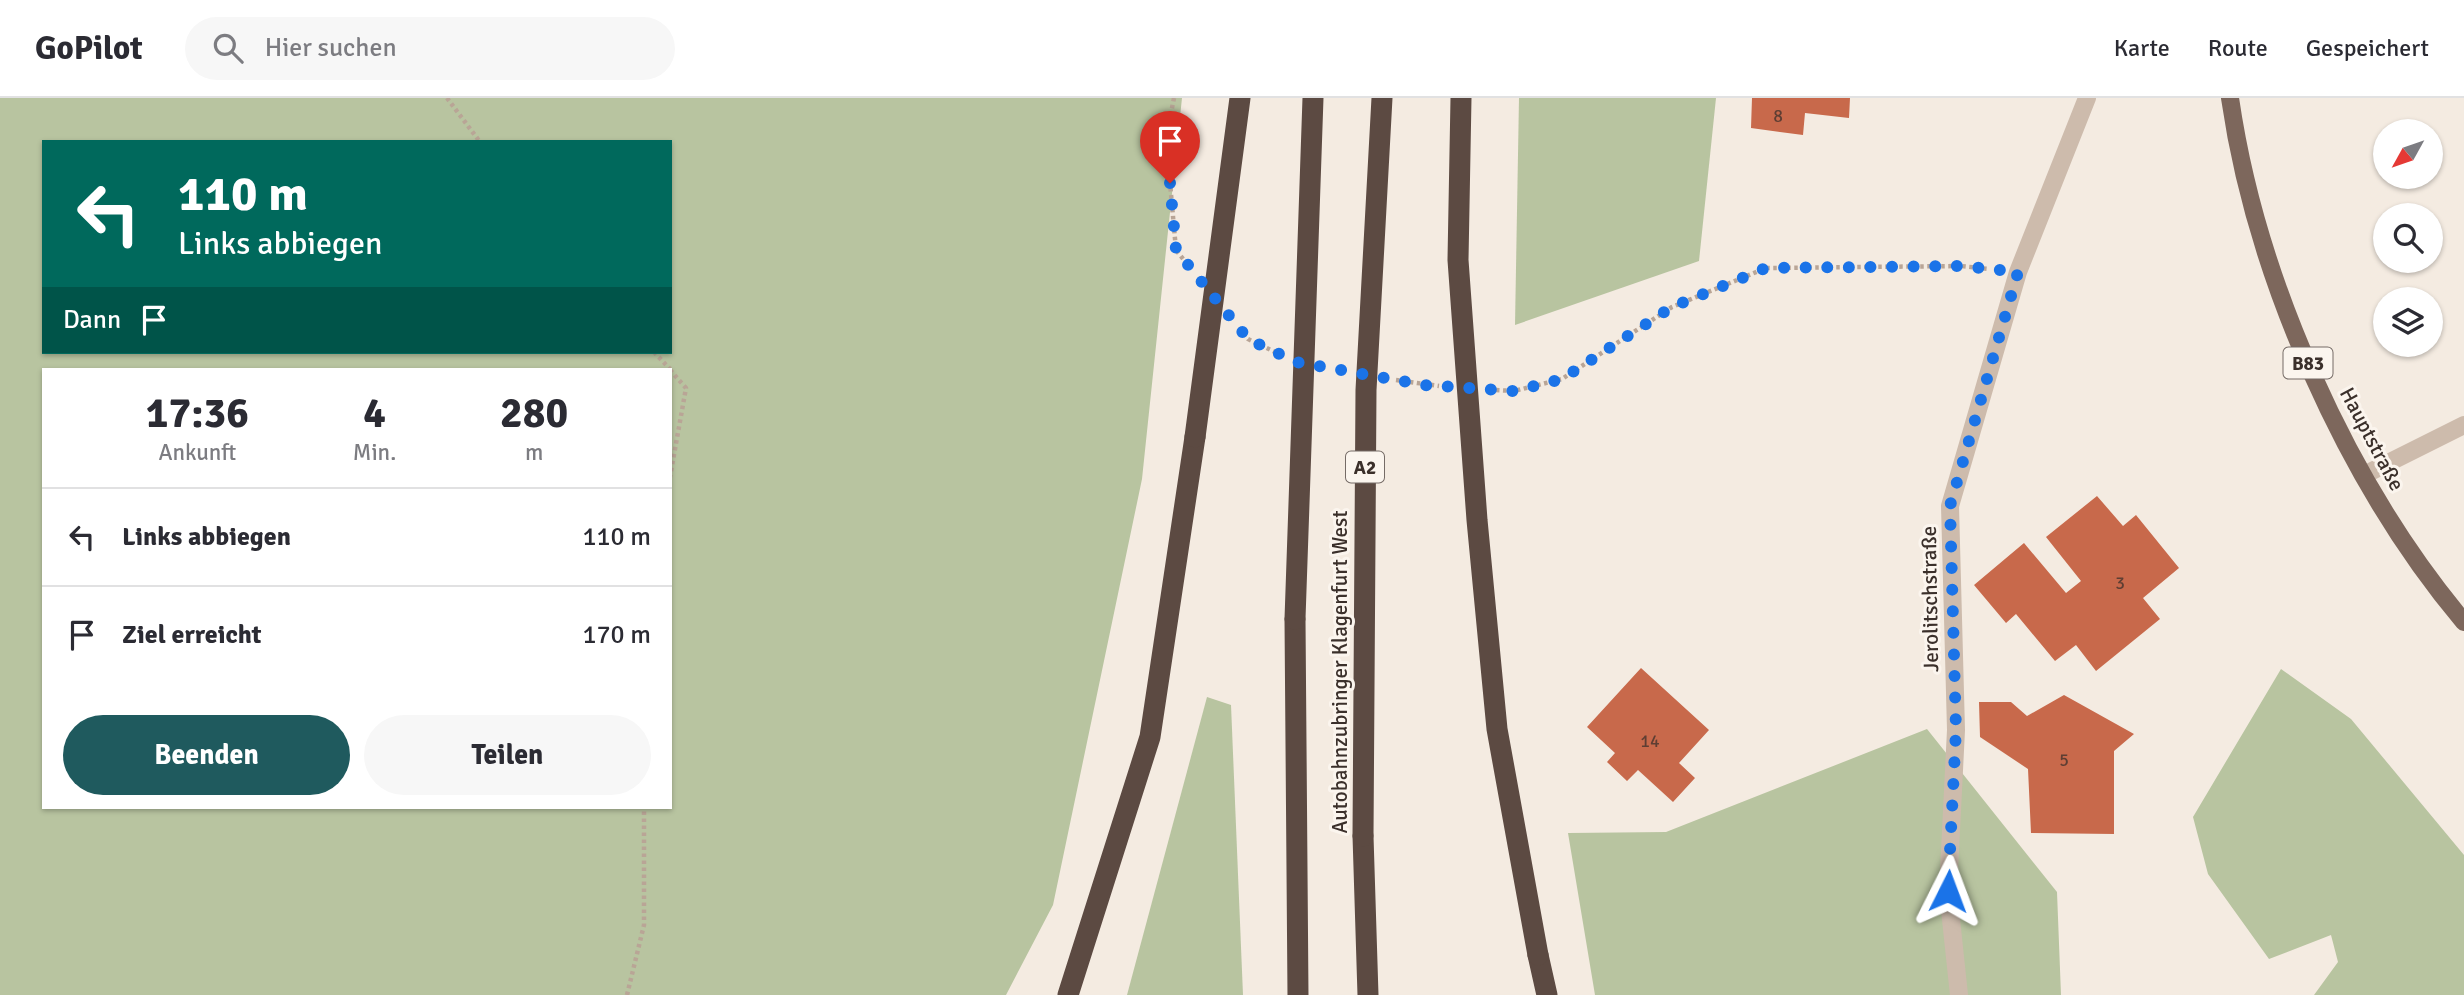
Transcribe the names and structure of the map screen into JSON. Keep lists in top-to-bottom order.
{
  "streets": {
    "highway": ["A2", "Autobahnzubringer Klagenfurt West"],
    "main road": ["B83", "Hauptstraße"],
    "street": ["Jerolitschstraße"]
  },
  "house_numbers": [
    "8",
    "3",
    "14",
    "5"
  ],
  "north": "bottom left",
  "page": {
    "header": "GoPilot",
    "search": "Hier suchen",
    "nav": ["Karte", "Route", "Gespeichert"],
    "turn": ["110 m", "Links abbiegen"],
    "then": "Dann",
    "eta": [
      "17:36",
      "Ankunft",
      "4",
      "Min.",
      "280",
      "m"
    ],
    "list": [
      {
        "name": "Links abbiegen",
        "value": "110 m"
      },
      {
        "name": "Ziel erreicht",
        "value": "170 m"
      }
    ],
    "buttons": ["Beenden", "Teilen"]
  }
}
